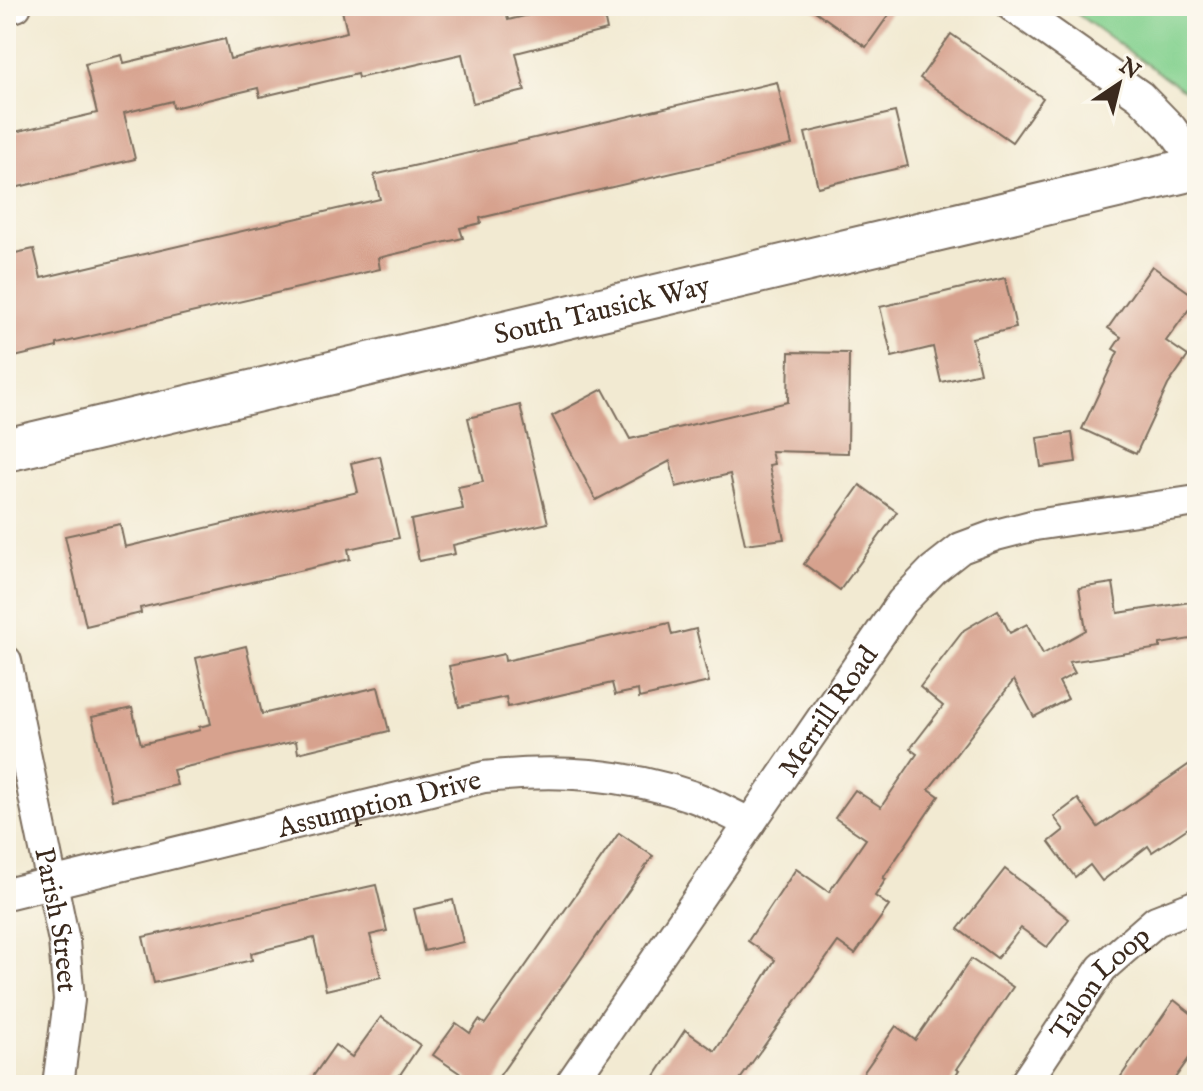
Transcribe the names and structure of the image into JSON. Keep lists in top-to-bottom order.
{
  "streets": {
    "main road": ["South Tausick Way"],
    "street": [
      "Merrill Road",
      "Assumption Drive",
      "Parish Street",
      "Talon Loop"
    ]
  },
  "crossings": [
    ["Merrill Road", "Assumption Drive"],
    ["Assumption Drive", "Parish Street"]
  ],
  "north": "top right"
}
